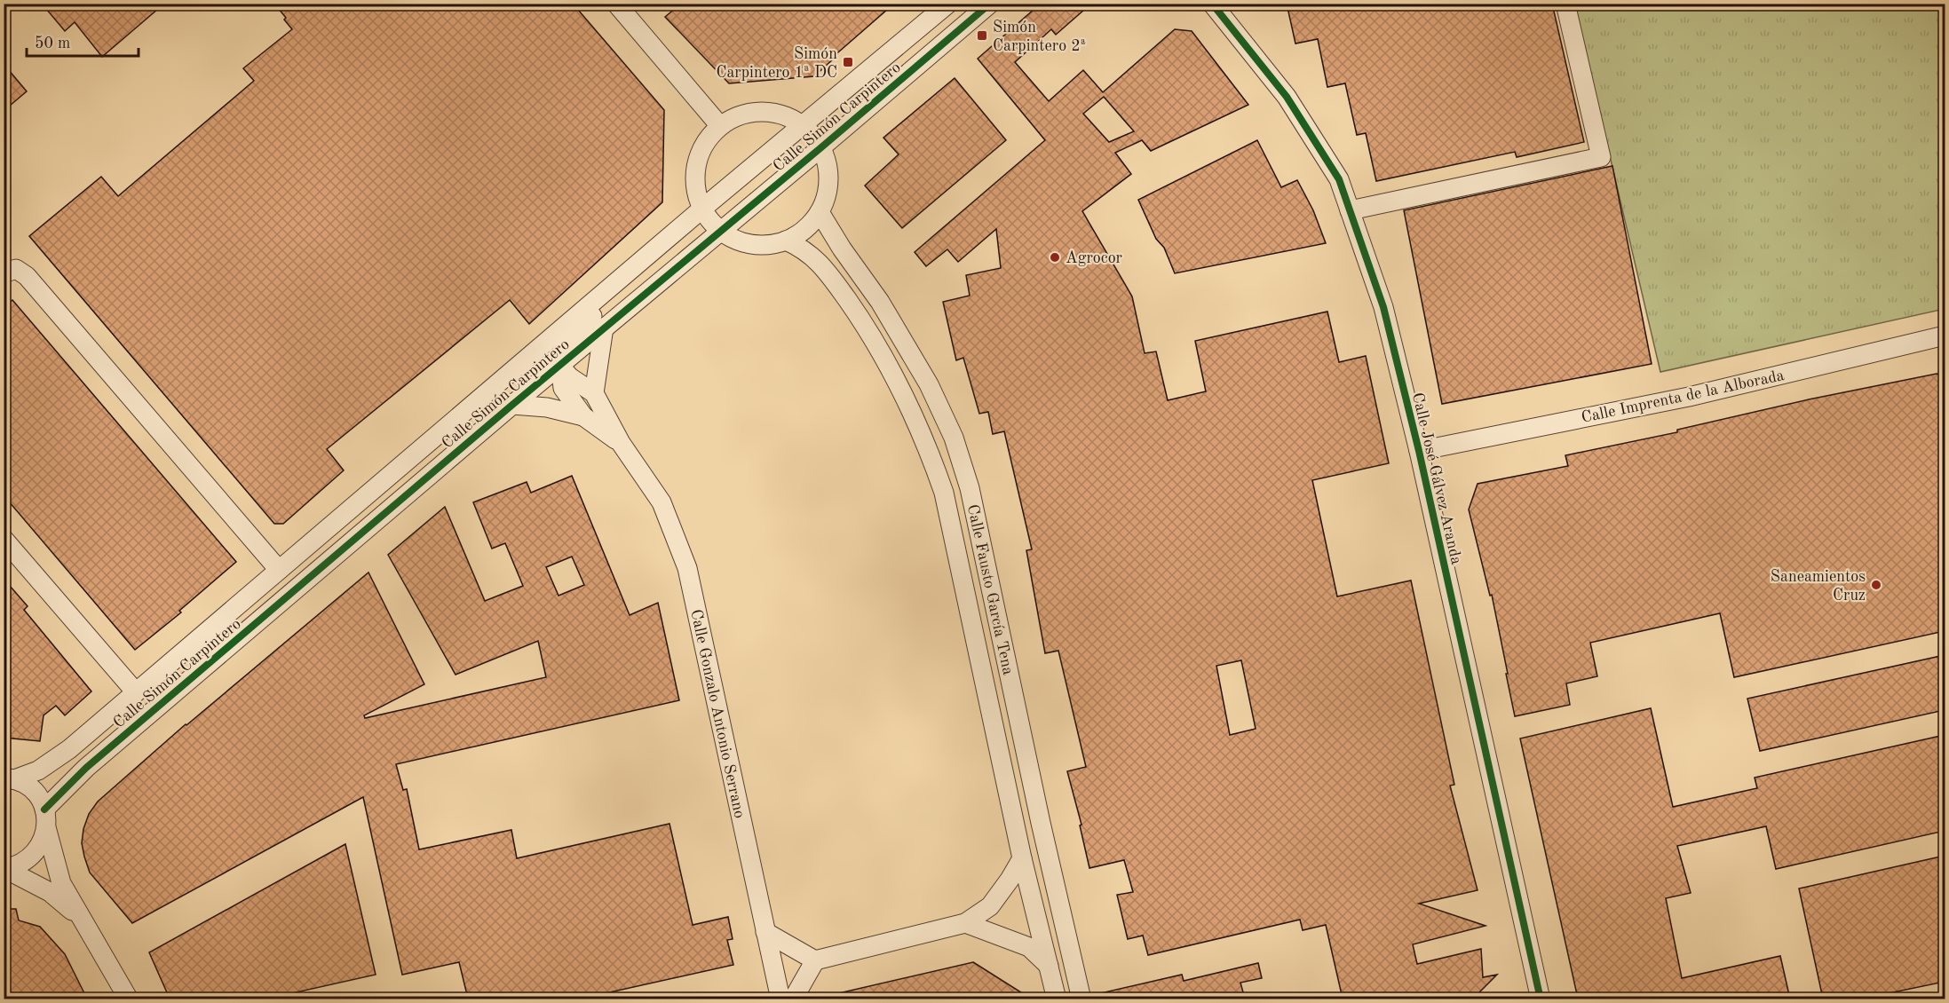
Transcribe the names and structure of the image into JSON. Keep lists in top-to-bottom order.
{
  "streets": {
    "street": [
      "Calle Simón Carpintero",
      "Calle Imprenta de la Alborada",
      "Calle José Gálvez Aranda",
      "Calle Fausto García Tena",
      "Calle Gonzalo Antonio Serrano"
    ]
  },
  "crossings": [
    ["Calle Simón Carpintero", "Calle Gonzalo Antonio Serrano"],
    ["Calle Imprenta de la Alborada", "Calle José Gálvez Aranda"]
  ],
  "places": {
    "transit": ["Simón Carpintero 2ª", "Simón Carpintero 1ª DC"],
    "other": ["Agrocor", "Saneamientos Cruz"]
  },
  "scale_bar": "50 m"
}
